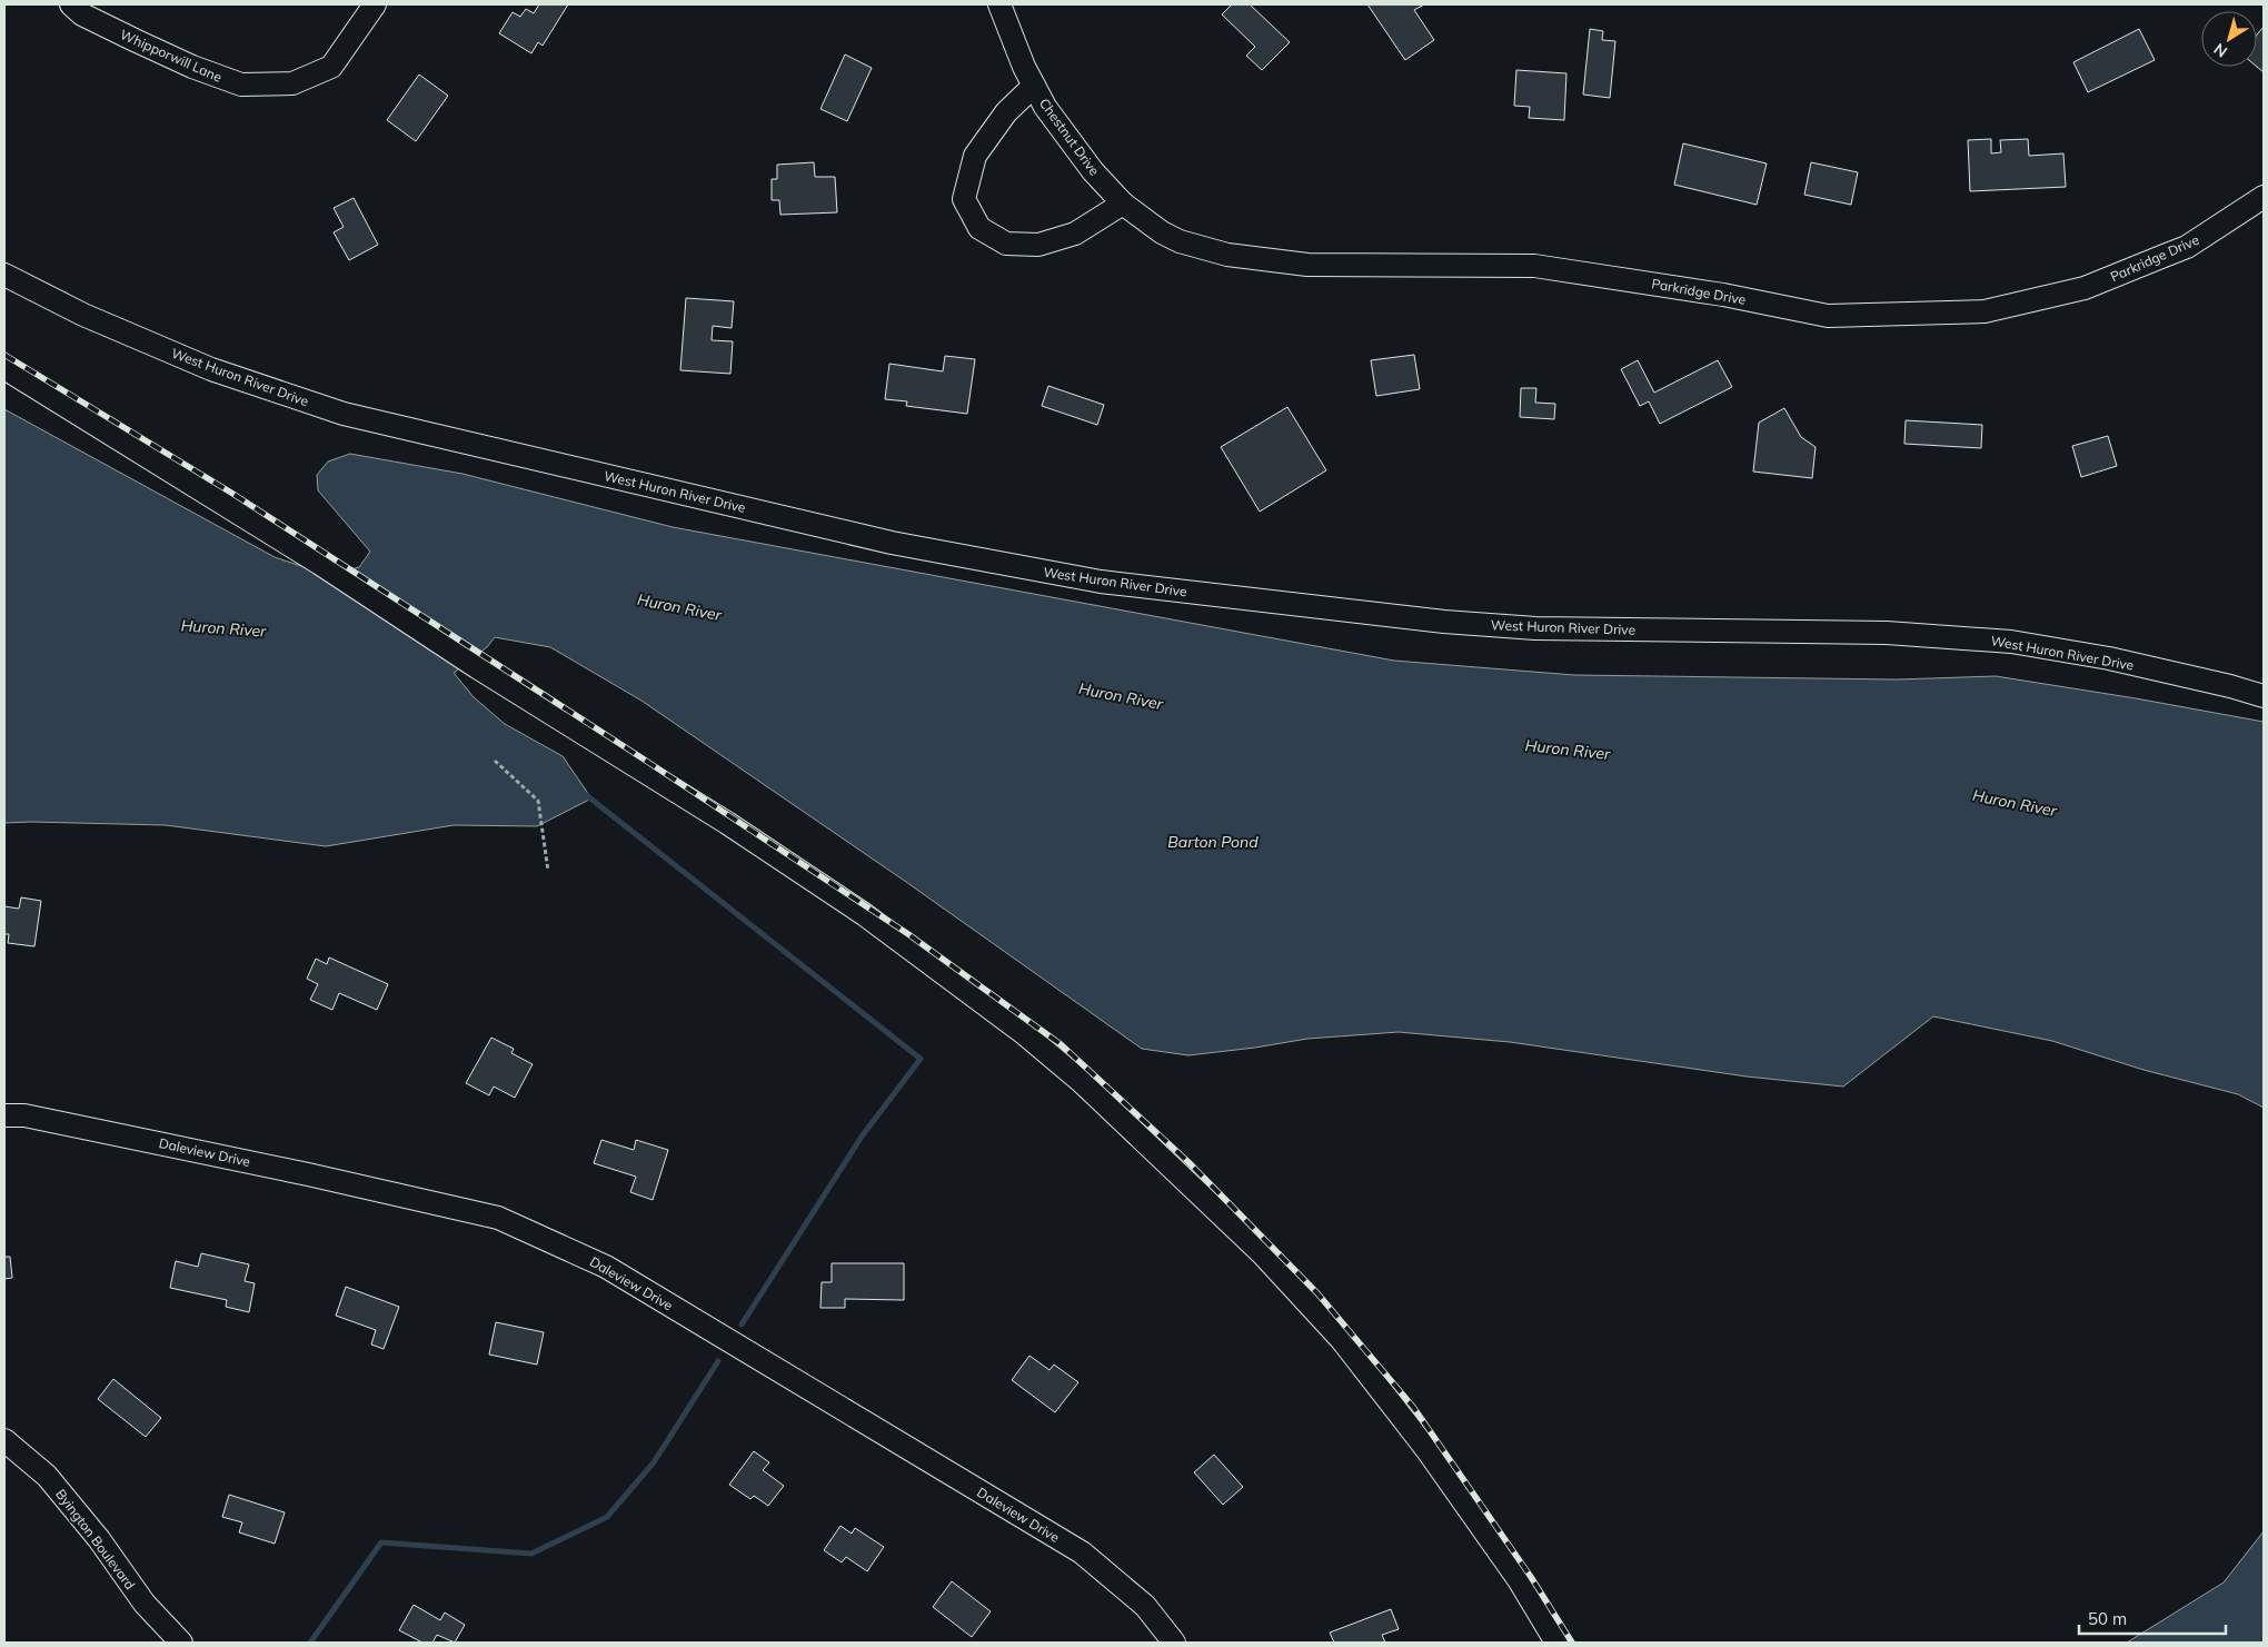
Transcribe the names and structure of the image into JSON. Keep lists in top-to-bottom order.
{
  "streets": {
    "street": [
      "Whipporwill Lane",
      "Chestnut Drive",
      "Parkridge Drive",
      "West Huron River Drive",
      "Daleview Drive",
      "Byington Boulevard"
    ]
  },
  "crossings": [
    ["Chestnut Drive", "Parkridge Drive"]
  ],
  "water": ["Huron River", "Barton Pond"],
  "scale_bar": "50 m",
  "north": "bottom left"
}
